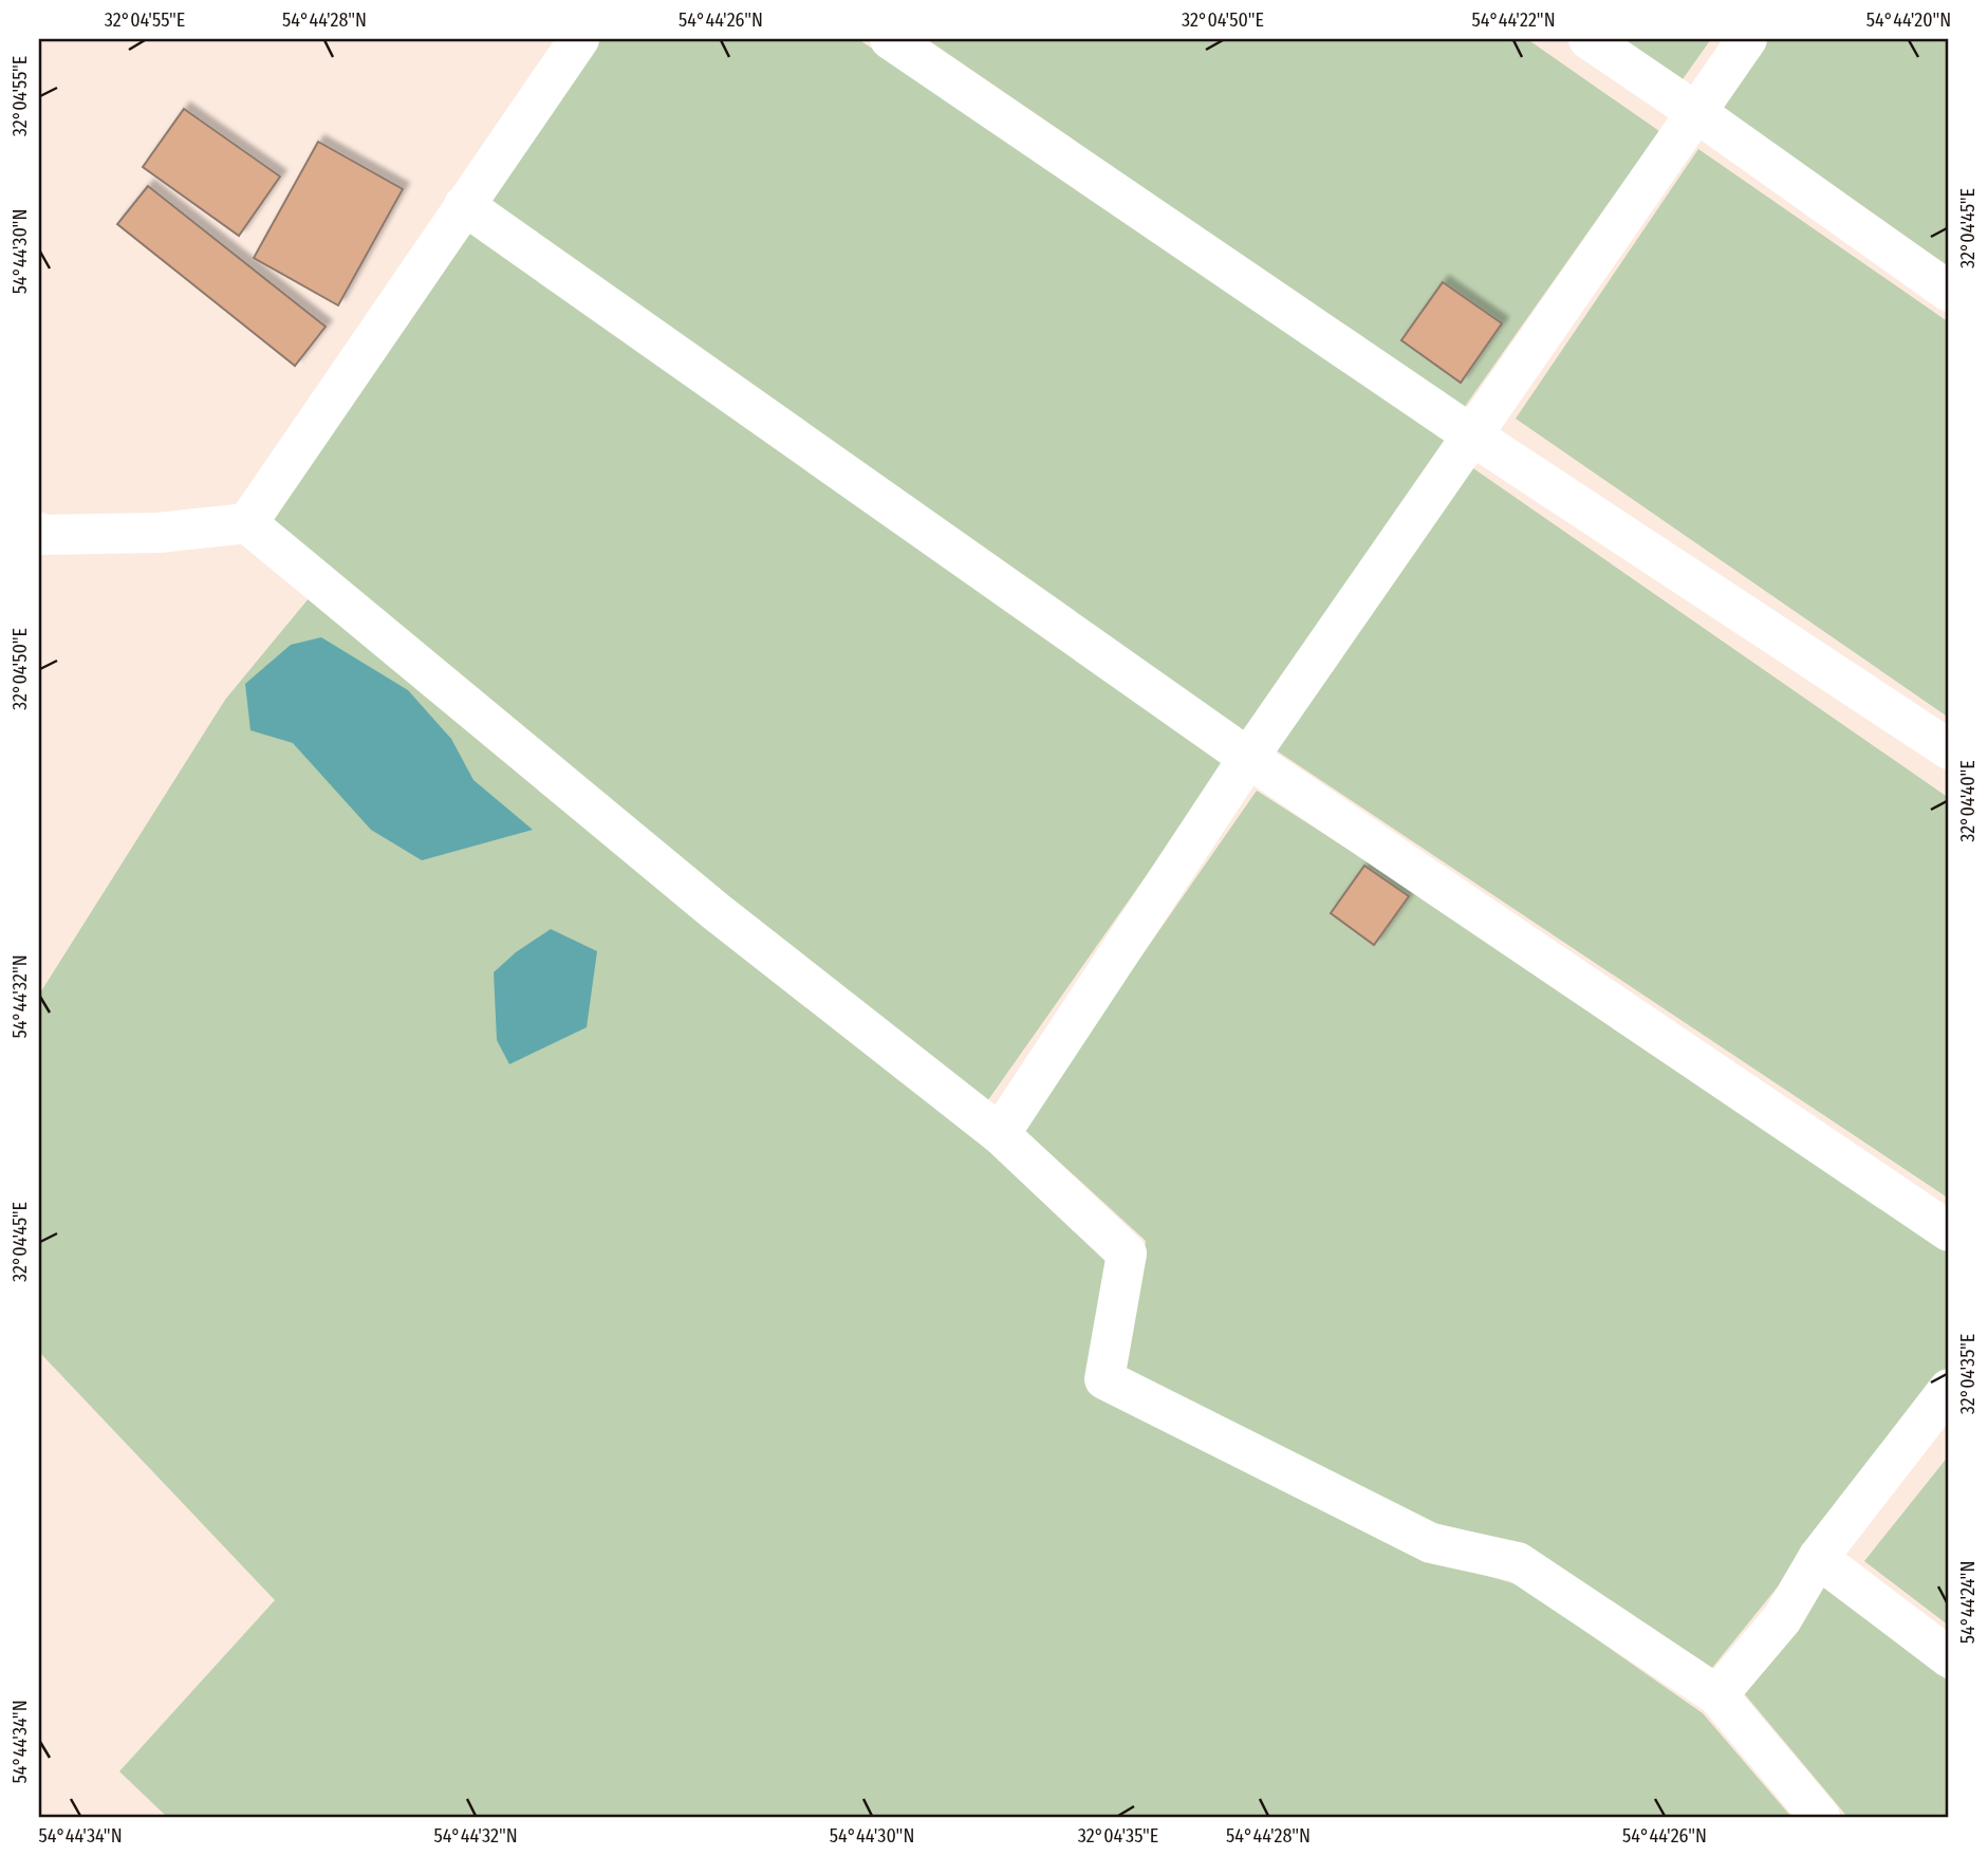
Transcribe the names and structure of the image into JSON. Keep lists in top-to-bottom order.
{
  "coordinates": [
    "32°04'55\"E",
    "54°44'28\"N",
    "54°44'26\"N",
    "32°04'50\"E",
    "54°44'22\"N",
    "54°44'20\"N",
    "32°04'45\"E",
    "54°44'30\"N",
    "32°04'40\"E",
    "54°44'32\"N",
    "32°04'35\"E",
    "54°44'24\"N",
    "54°44'34\"N"
  ]
}
